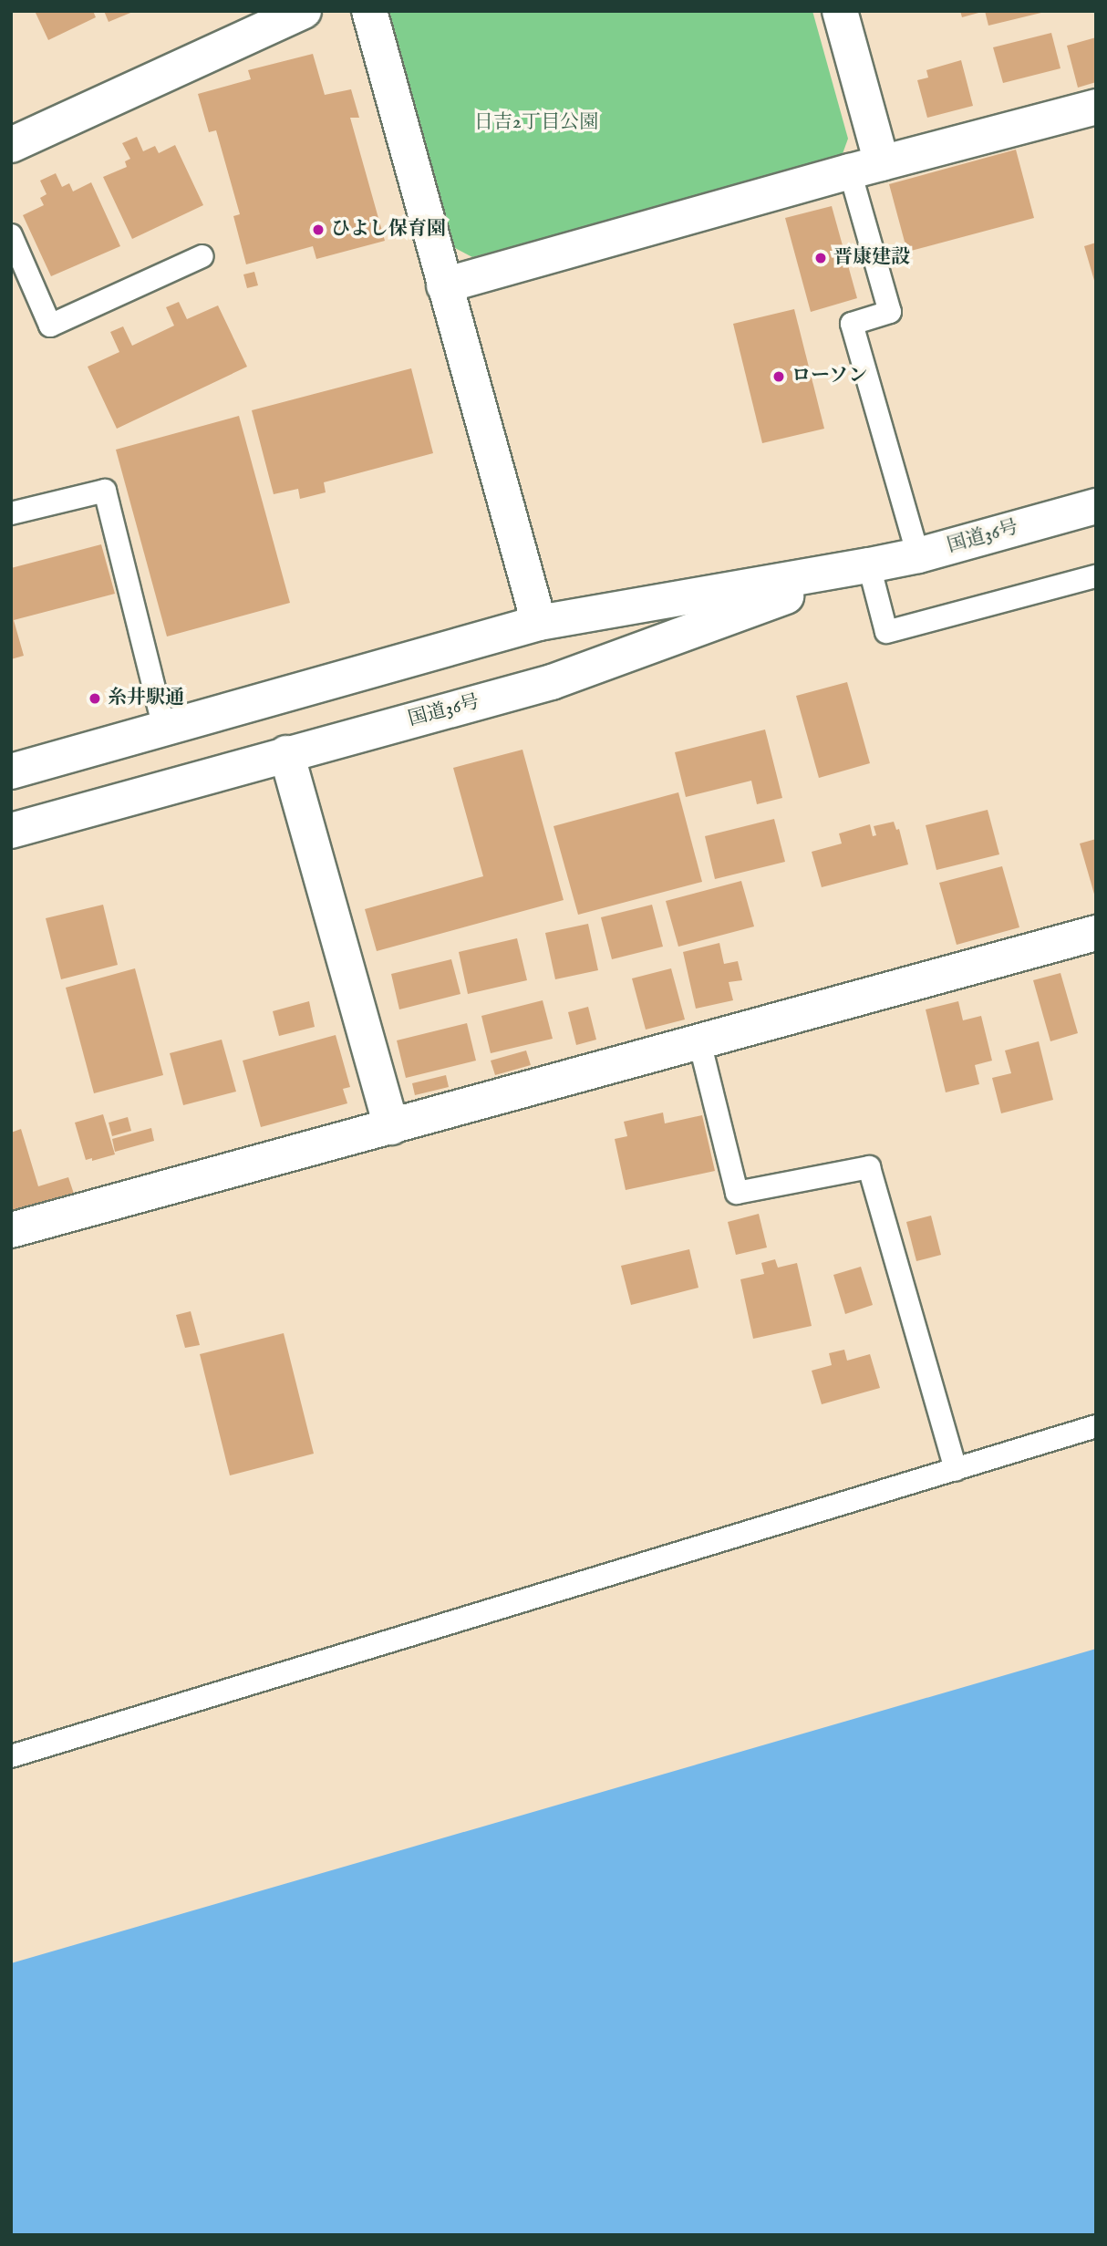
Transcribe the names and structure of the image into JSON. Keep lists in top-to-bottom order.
{
  "streets": {
    "main road": ["国道36号"]
  },
  "parks": ["日吉2丁目公園"],
  "places": [
    "ひよし保育園",
    "晋康建設",
    "ローソン",
    "糸井駅通"
  ]
}
